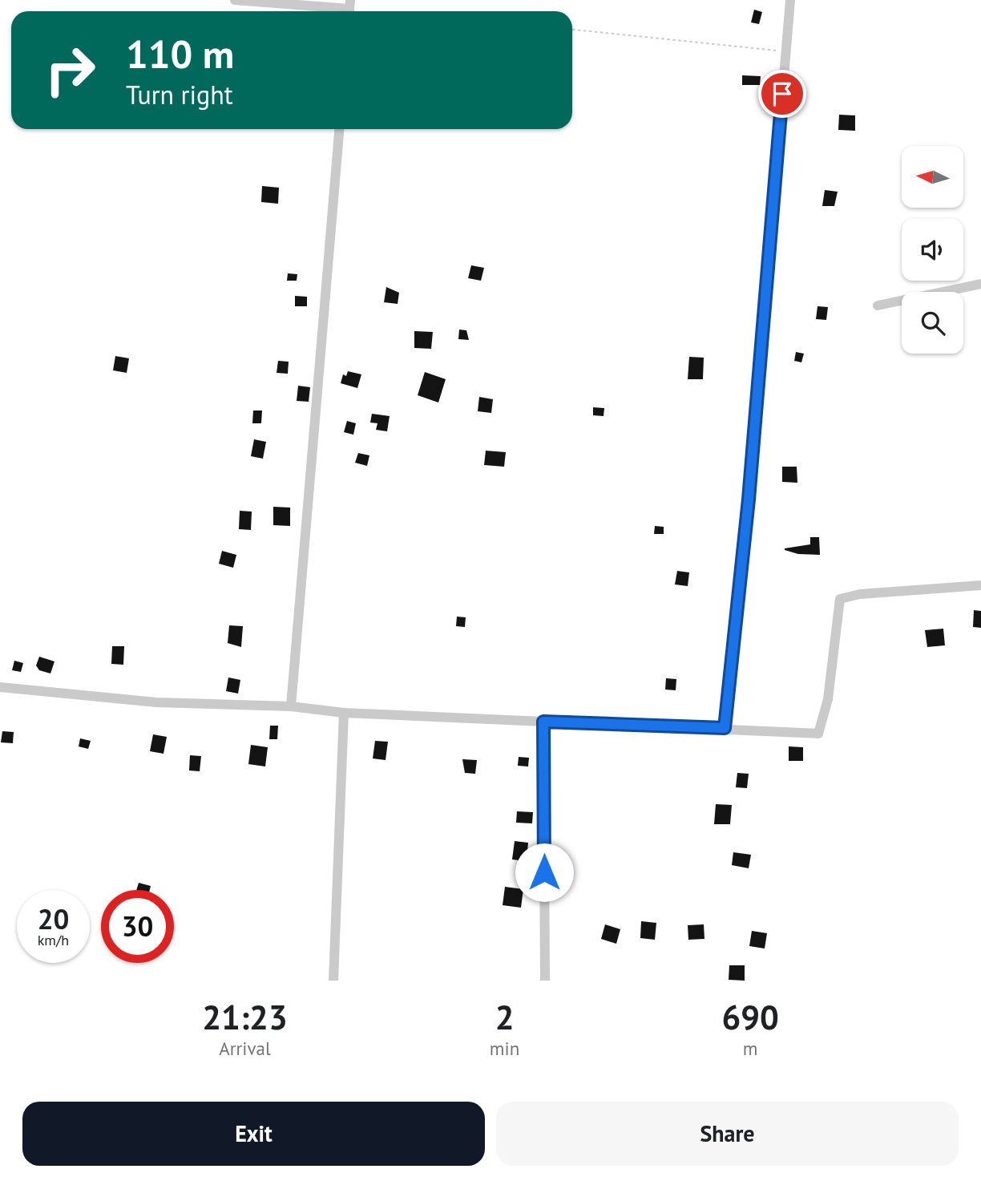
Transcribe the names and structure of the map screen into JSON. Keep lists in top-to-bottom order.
{
  "north": "left",
  "page": {
    "turn": ["110 m", "Turn right"],
    "speed": "20 km/h",
    "limit": "30",
    "eta": [
      "21:23",
      "Arrival",
      "2",
      "min",
      "690",
      "m"
    ],
    "buttons": ["Exit", "Share"]
  }
}
